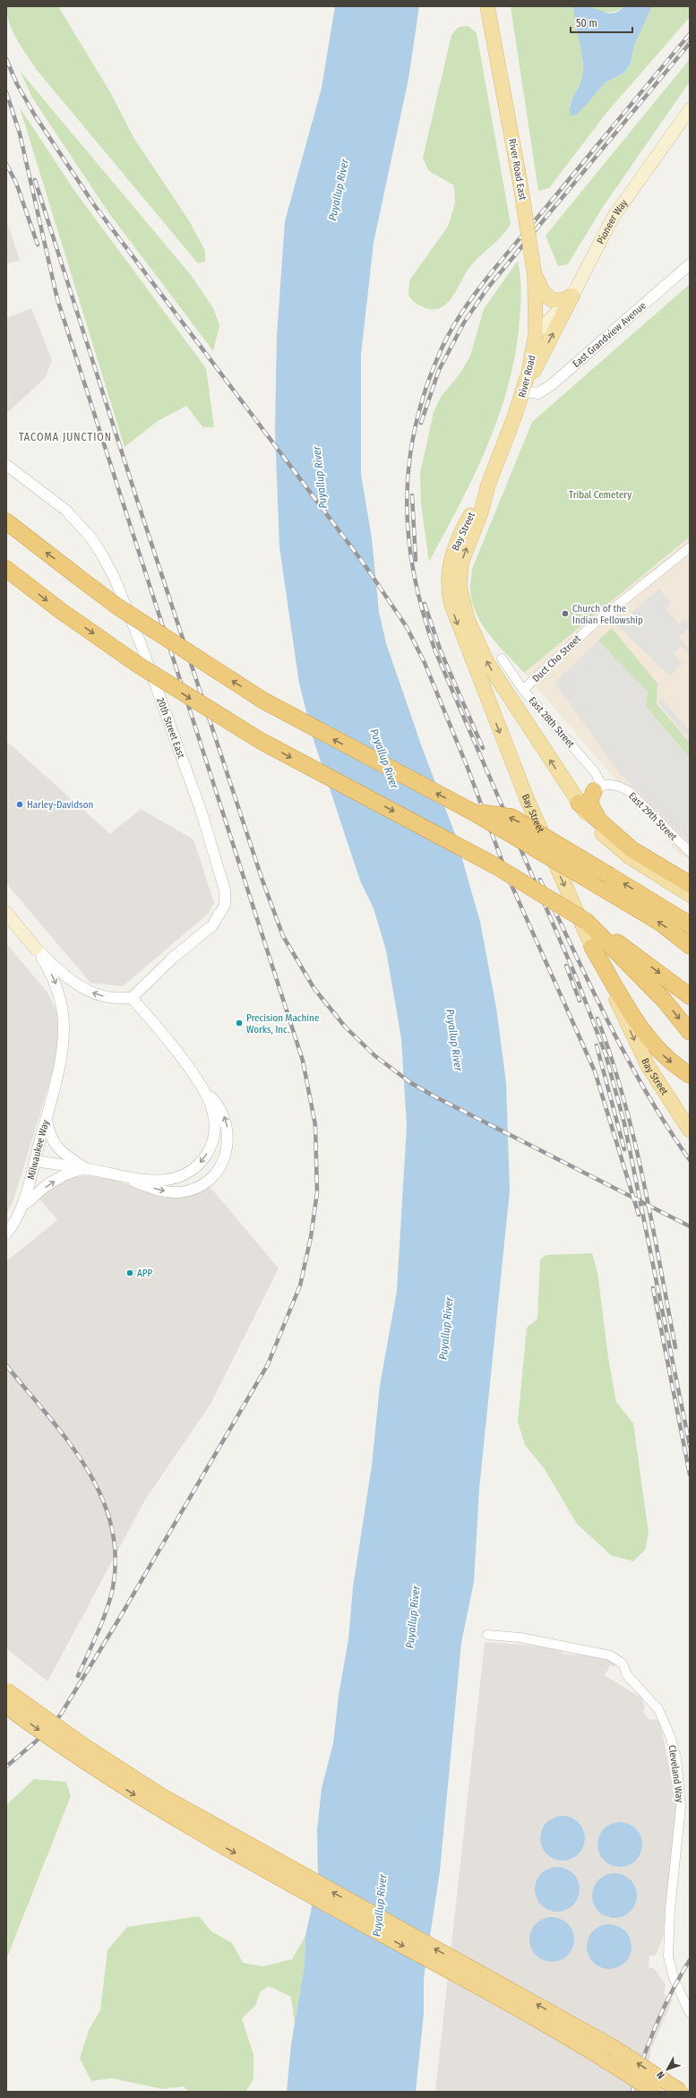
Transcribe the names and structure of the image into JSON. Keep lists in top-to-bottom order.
{
  "streets": {
    "main road": [
      "River Road East",
      "Pioneer Way",
      "River Road",
      "Bay Street"
    ],
    "street": [
      "East Grandview Avenue",
      "Duct Cho Street",
      "East 28th Street",
      "20th Street East",
      "East 29th Street",
      "Milwaukee Way",
      "Cleveland Way"
    ]
  },
  "crossings": [
    ["River Road East", "Pioneer Way"],
    ["River Road East", "River Road"],
    ["Pioneer Way", "River Road"],
    ["East Grandview Avenue", "River Road"],
    ["River Road", "Bay Street"],
    ["Duct Cho Street", "East 28th Street"],
    ["East 28th Street", "East 29th Street"]
  ],
  "one_way": ["Milwaukee Way"],
  "districts": ["TACOMA JUNCTION"],
  "water": ["Puyallup River"],
  "parks": ["Tribal Cemetery"],
  "places": [
    "Church of the Indian Fellowship",
    "Harley-Davidson",
    "Precision Machine Works, Inc.",
    "APP"
  ],
  "scale_bar": "50 m",
  "north": "bottom left"
}
